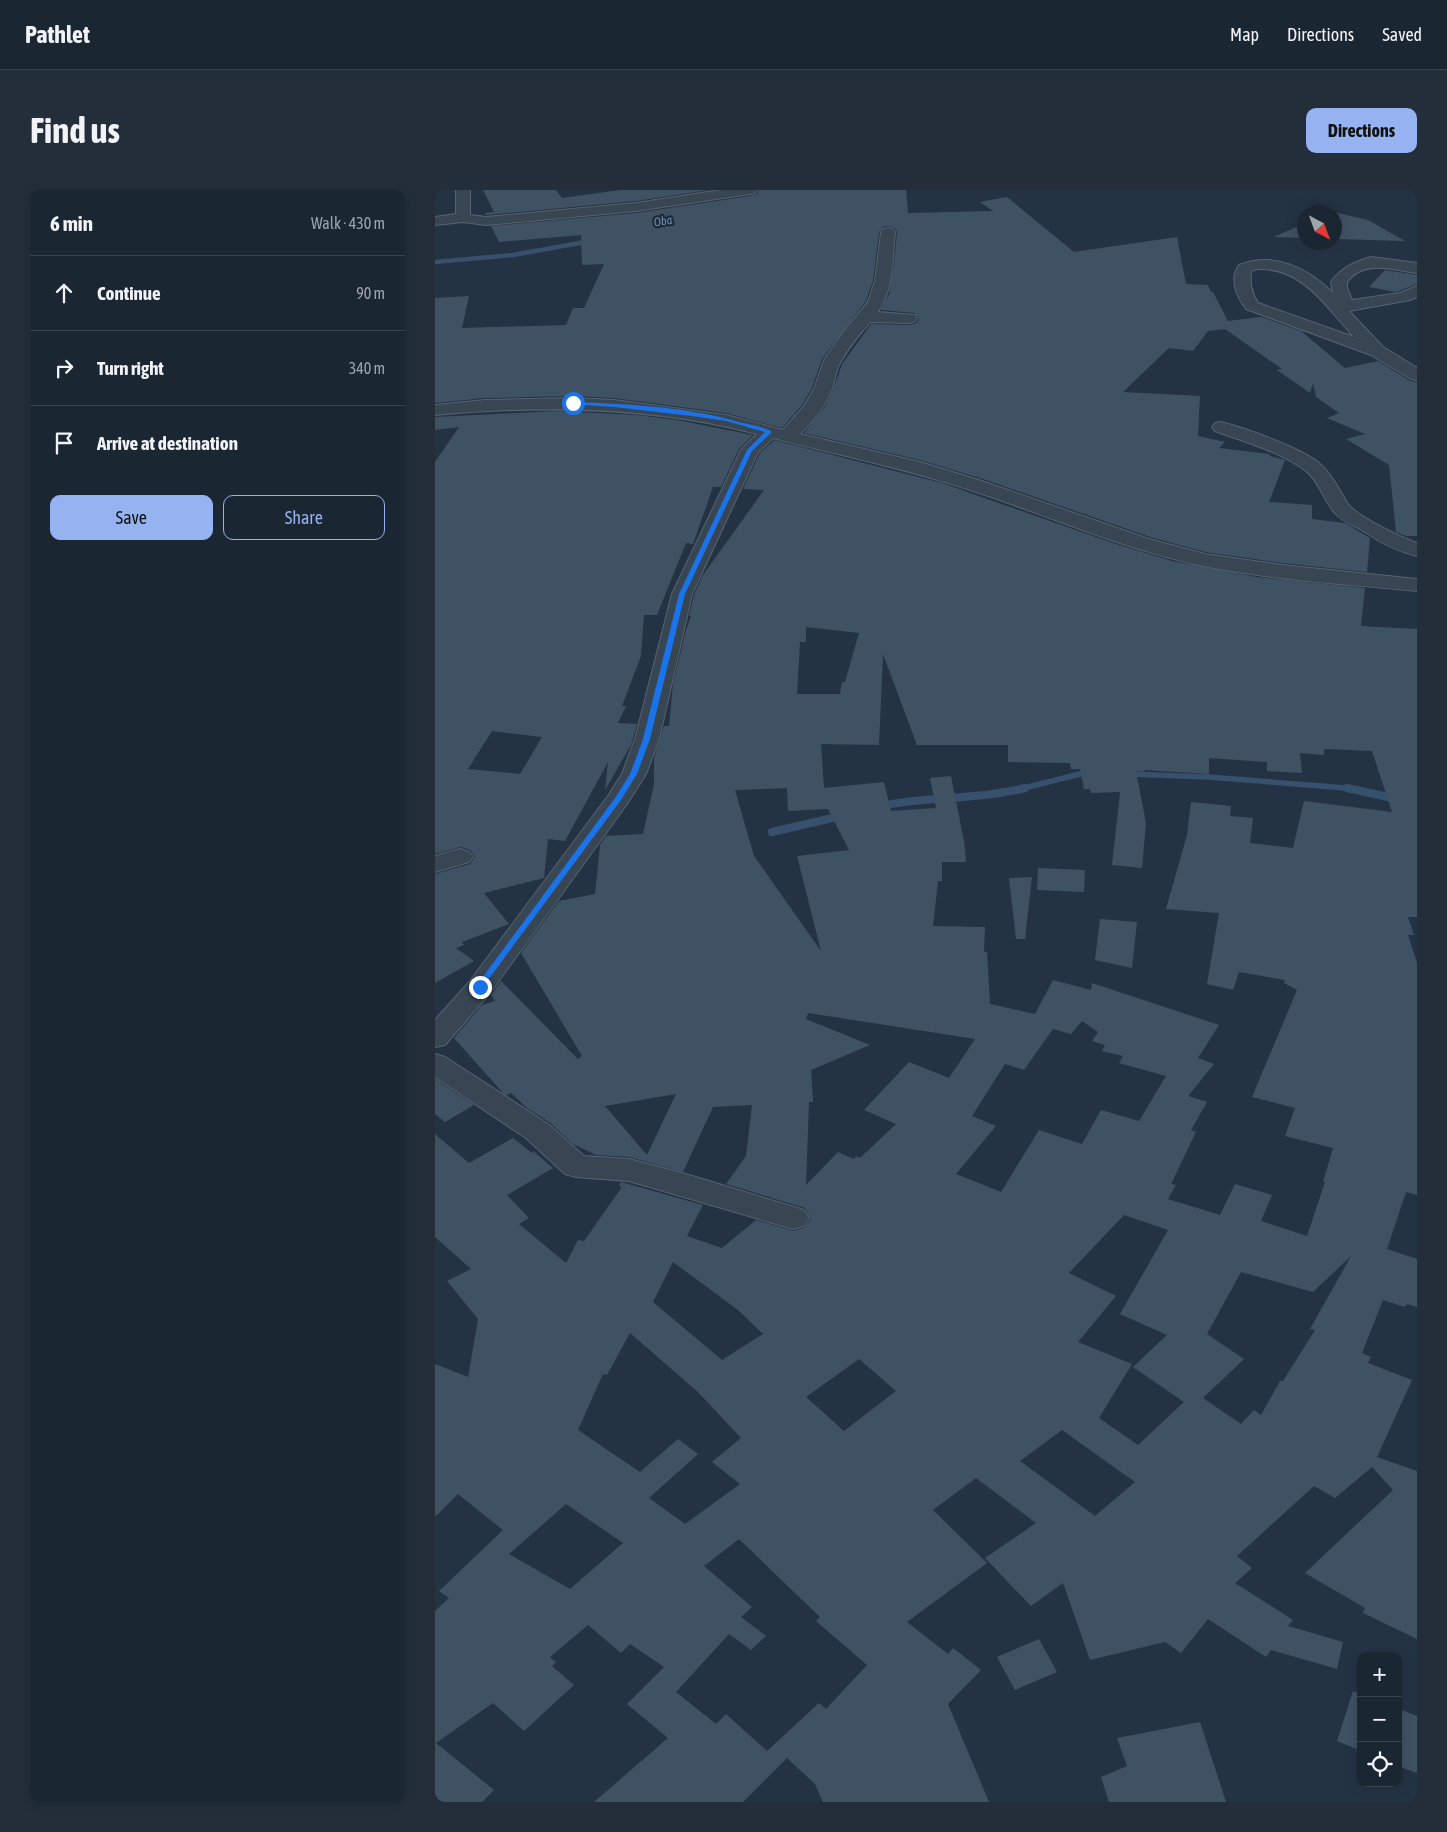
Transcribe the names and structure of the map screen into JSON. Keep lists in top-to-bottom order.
{
  "water": ["Oba"],
  "north": "bottom right",
  "page": {
    "header": "Pathlet",
    "nav": ["Map", "Directions", "Saved"],
    "buttons": [
      "Directions",
      ["Save", "Share"]
    ],
    "title": "Find us",
    "heading": ["6 min", "Walk · 430 m"],
    "list": [
      ["Continue", "90 m"],
      ["Turn right", "340 m"],
      "Arrive at destination"
    ],
    "map_buttons": ["+", "−"]
  }
}
